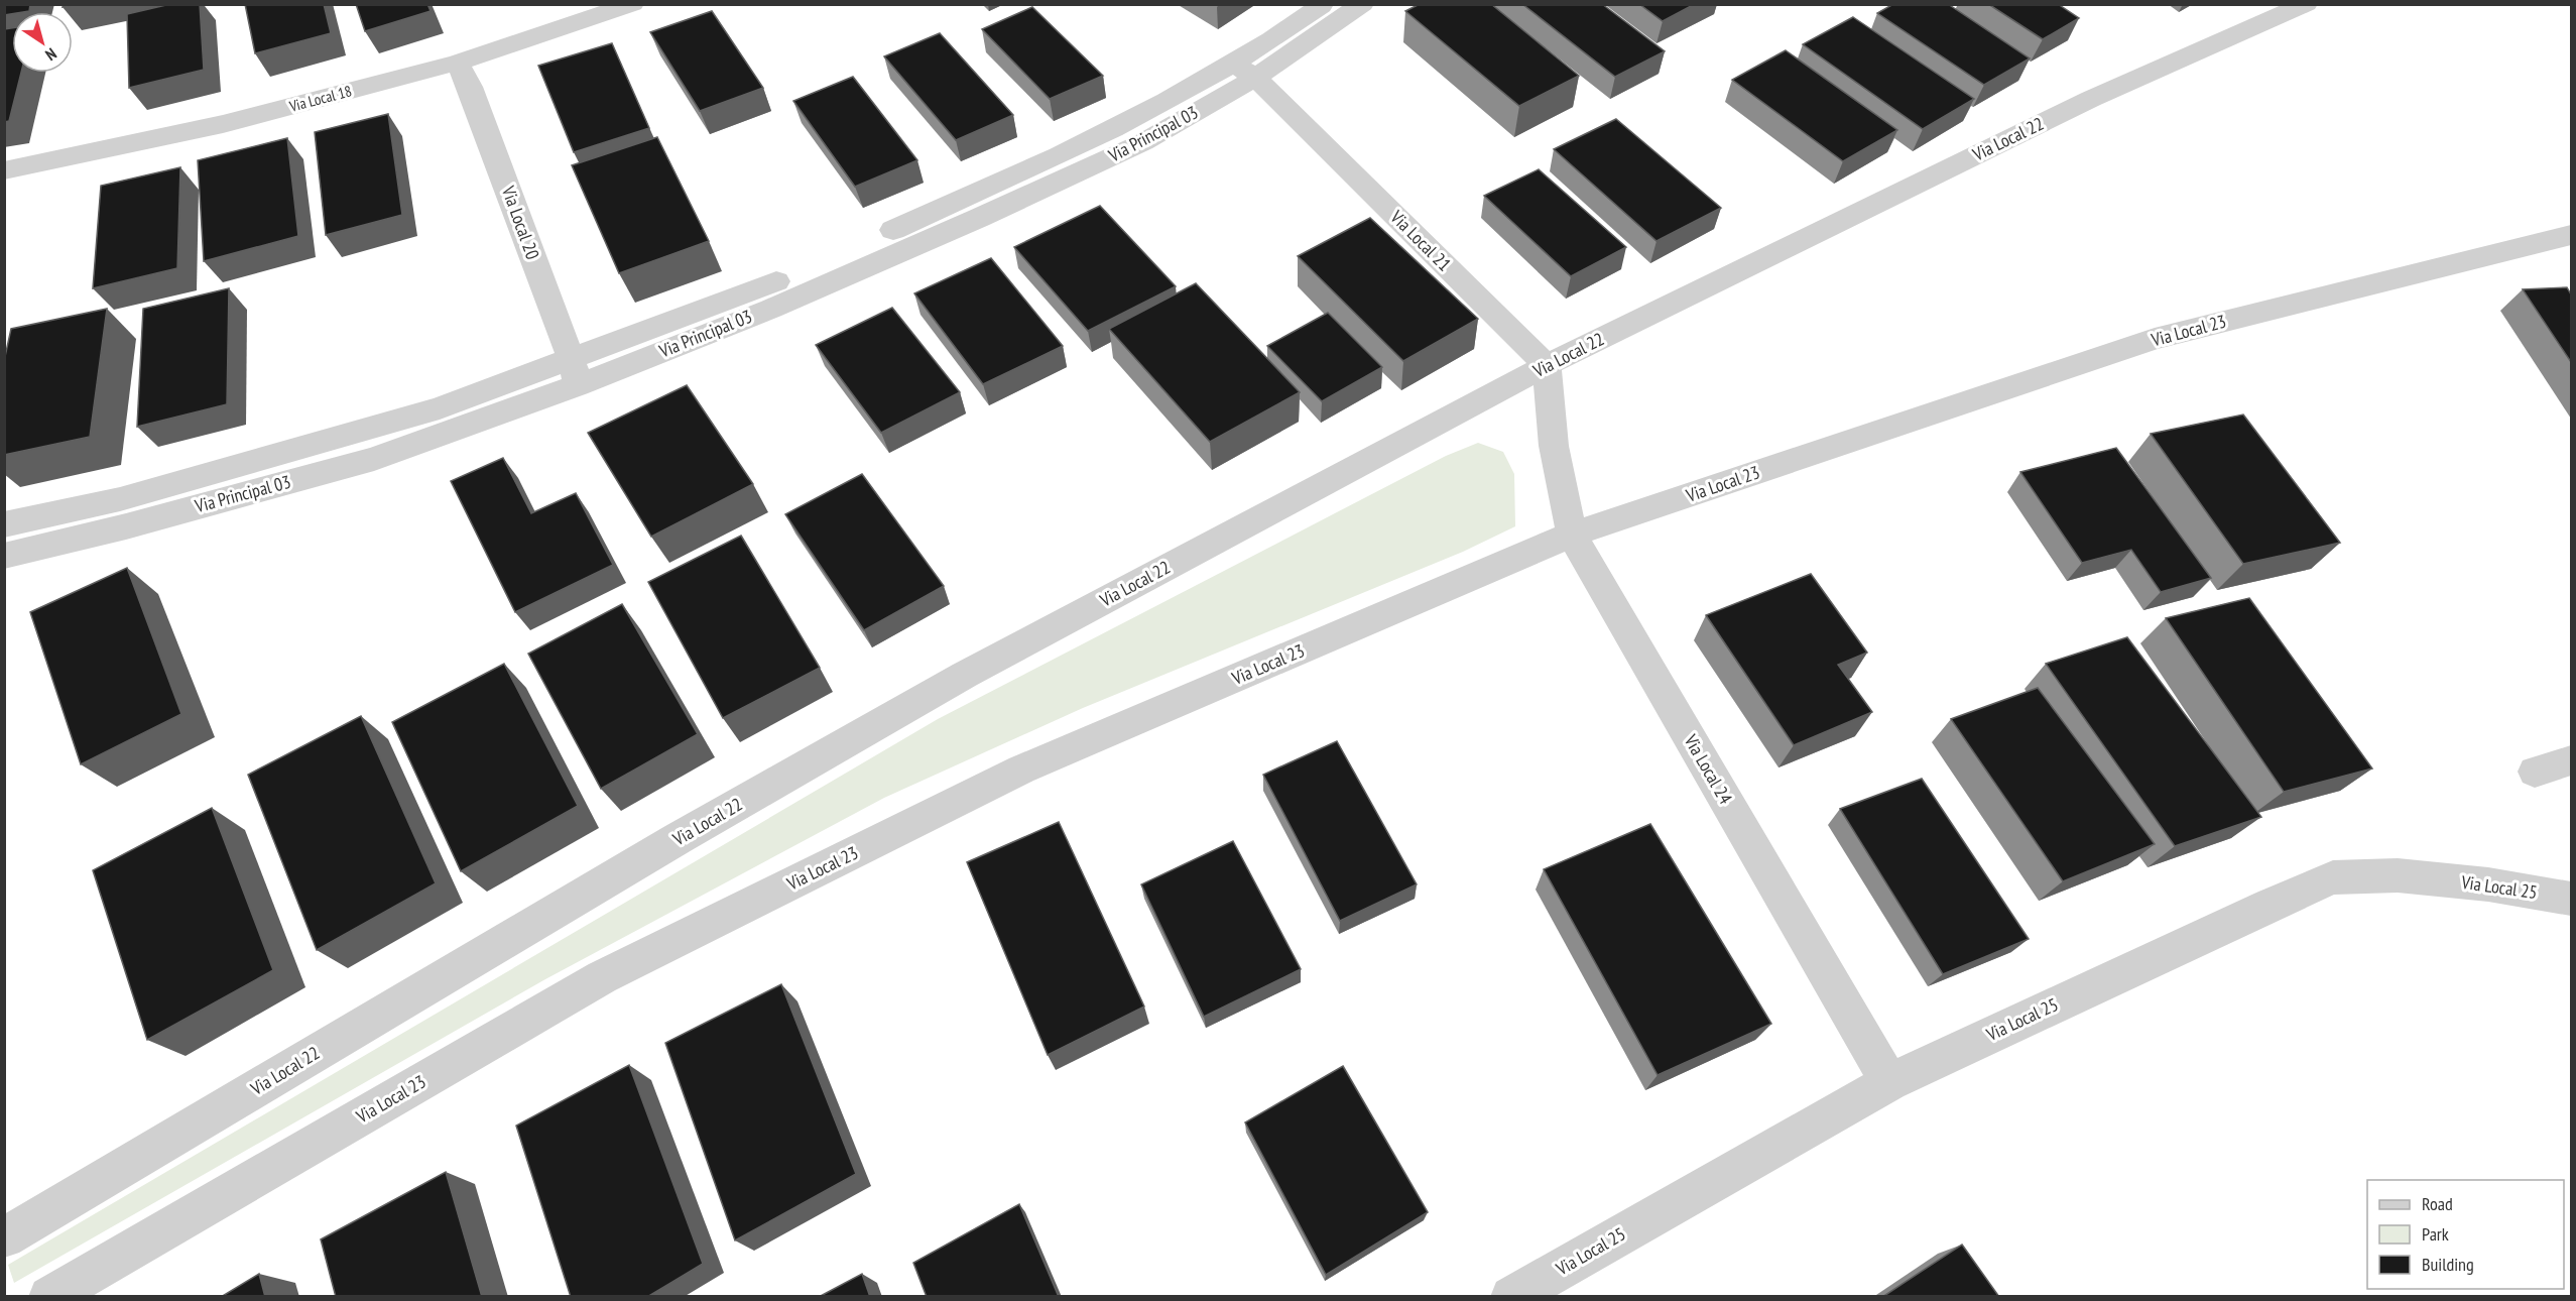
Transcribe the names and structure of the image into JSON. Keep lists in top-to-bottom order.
{
  "streets": {
    "street": [
      "Via Local 18",
      "Via Principal 03",
      "Via Local 22",
      "Via Local 20",
      "Via Local 21",
      "Via Local 23",
      "Via Local 24",
      "Via Local 25"
    ]
  },
  "crossings": [
    ["Via Local 18", "Via Local 20"],
    ["Via Principal 03", "Via Local 20"],
    ["Via Principal 03", "Via Local 21"],
    ["Via Local 22", "Via Local 21"],
    ["Via Local 22", "Via Local 24"],
    ["Via Local 21", "Via Local 24"],
    ["Via Local 23", "Via Local 24"],
    ["Via Local 24", "Via Local 25"]
  ],
  "legend": ["Road", "Park", "Building"],
  "north": "bottom right"
}
